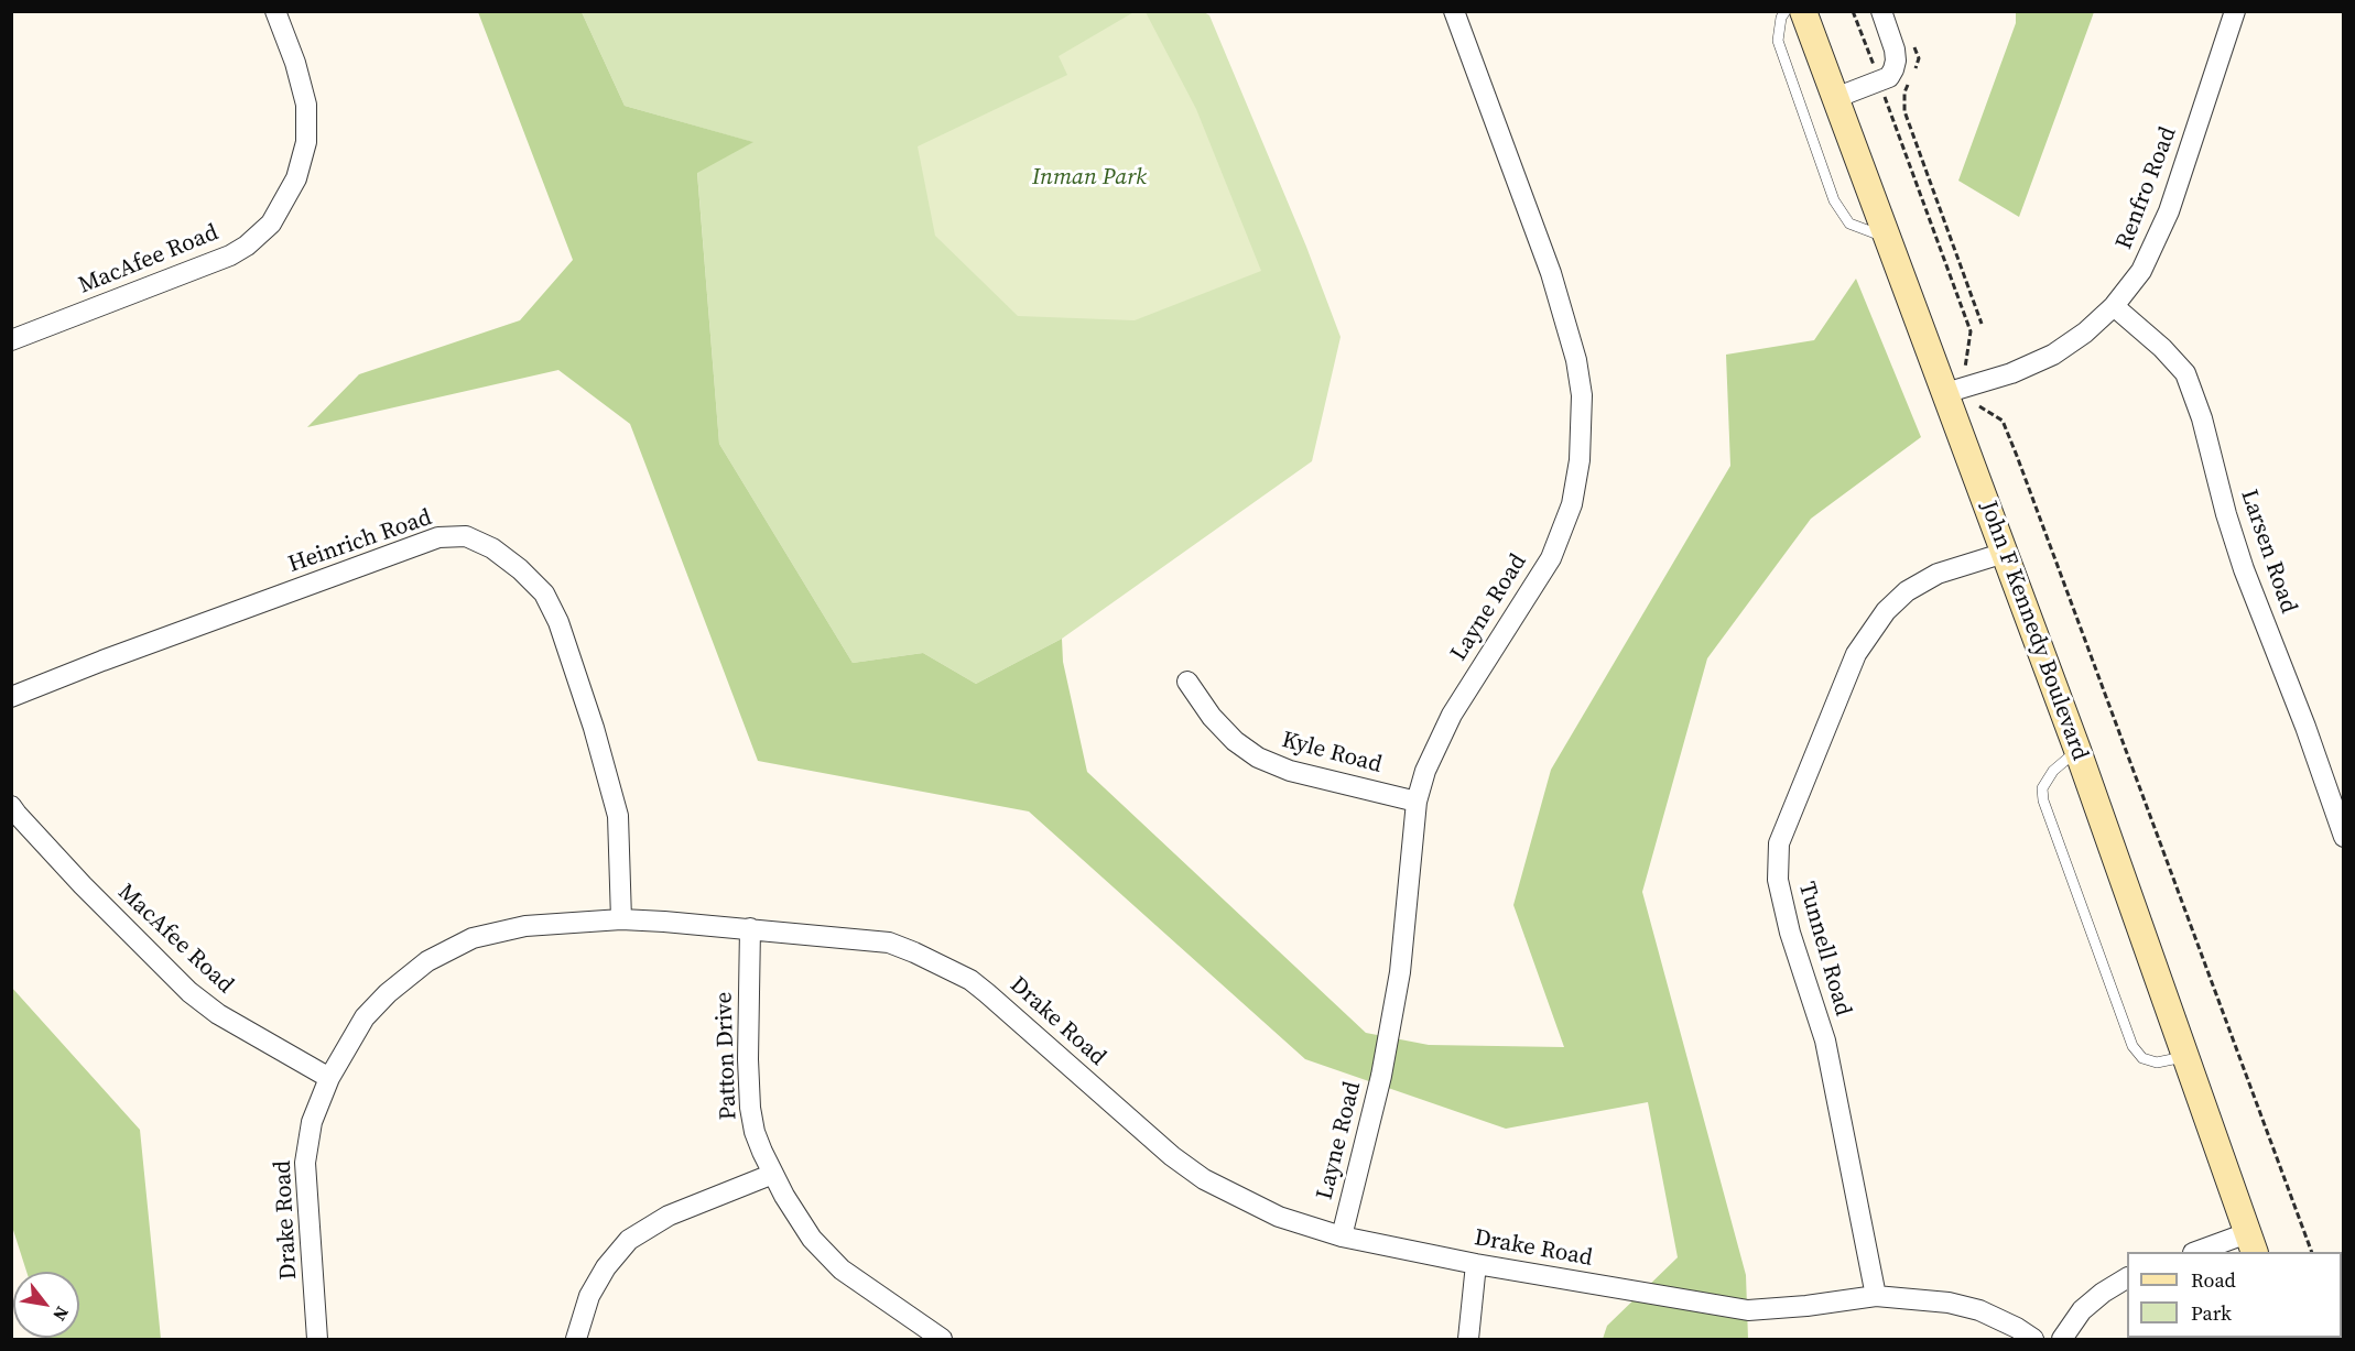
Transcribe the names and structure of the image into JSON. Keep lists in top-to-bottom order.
{
  "streets": {
    "street": [
      "Renfro Road",
      "MacAfee Road",
      "Heinrich Road",
      "Larsen Road",
      "Layne Road",
      "John F Kennedy Boulevard",
      "Kyle Road",
      "Tunnell Road",
      "Drake Road",
      "Patton Drive"
    ]
  },
  "crossings": [
    ["Renfro Road", "Larsen Road"],
    ["Renfro Road", "John F Kennedy Boulevard"],
    ["MacAfee Road", "Drake Road"],
    ["Heinrich Road", "Drake Road"],
    ["Layne Road", "Kyle Road"],
    ["Layne Road", "Drake Road"],
    ["John F Kennedy Boulevard", "Tunnell Road"],
    ["Tunnell Road", "Drake Road"],
    ["Drake Road", "Patton Drive"]
  ],
  "parks": ["Inman Park"],
  "legend": ["Road", "Park"],
  "north": "bottom right"
}
